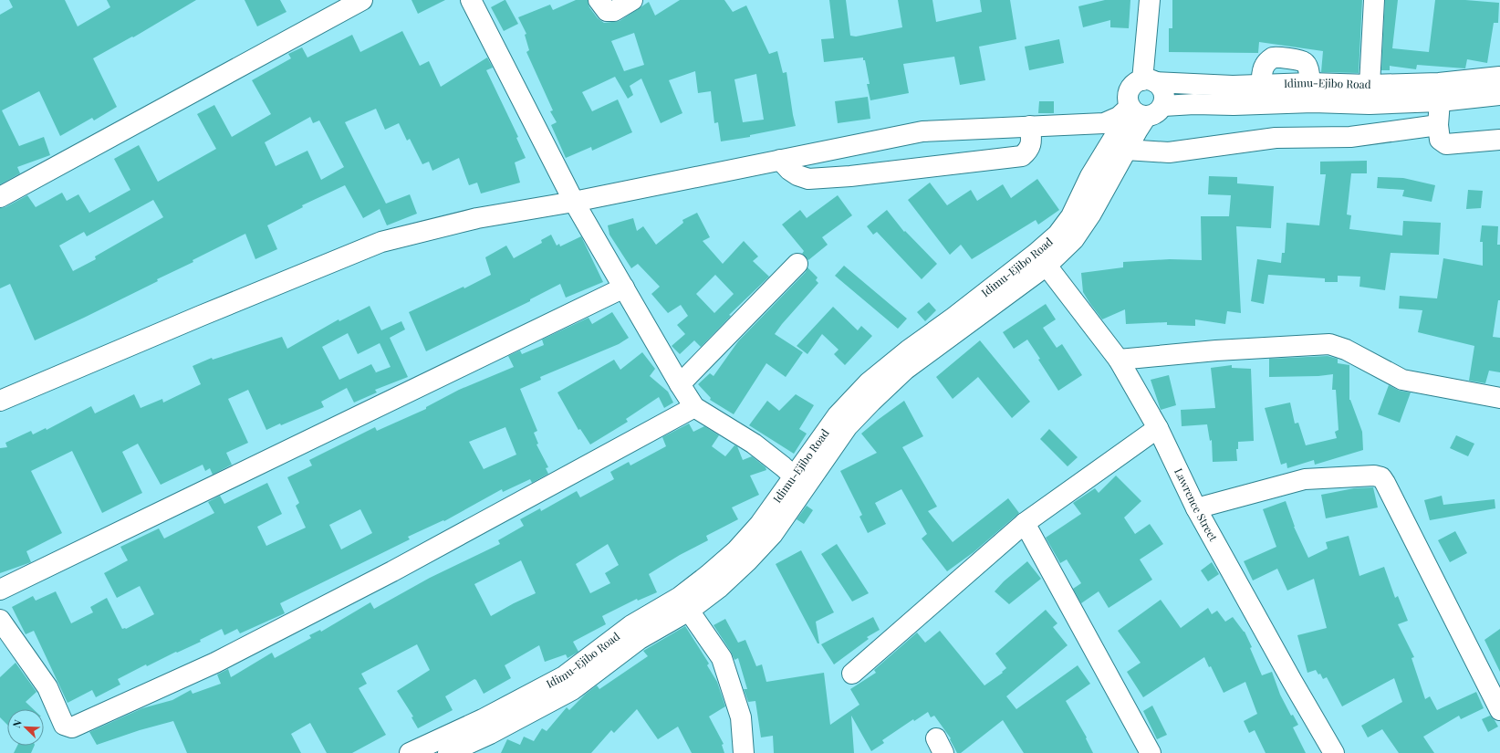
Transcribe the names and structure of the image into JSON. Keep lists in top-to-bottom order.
{
  "streets": {
    "street": ["Idimu-Ejibo Road", "Lawrence Street"]
  },
  "crossings": [
    ["Idimu-Ejibo Road", "Lawrence Street"]
  ],
  "north": "top left"
}
